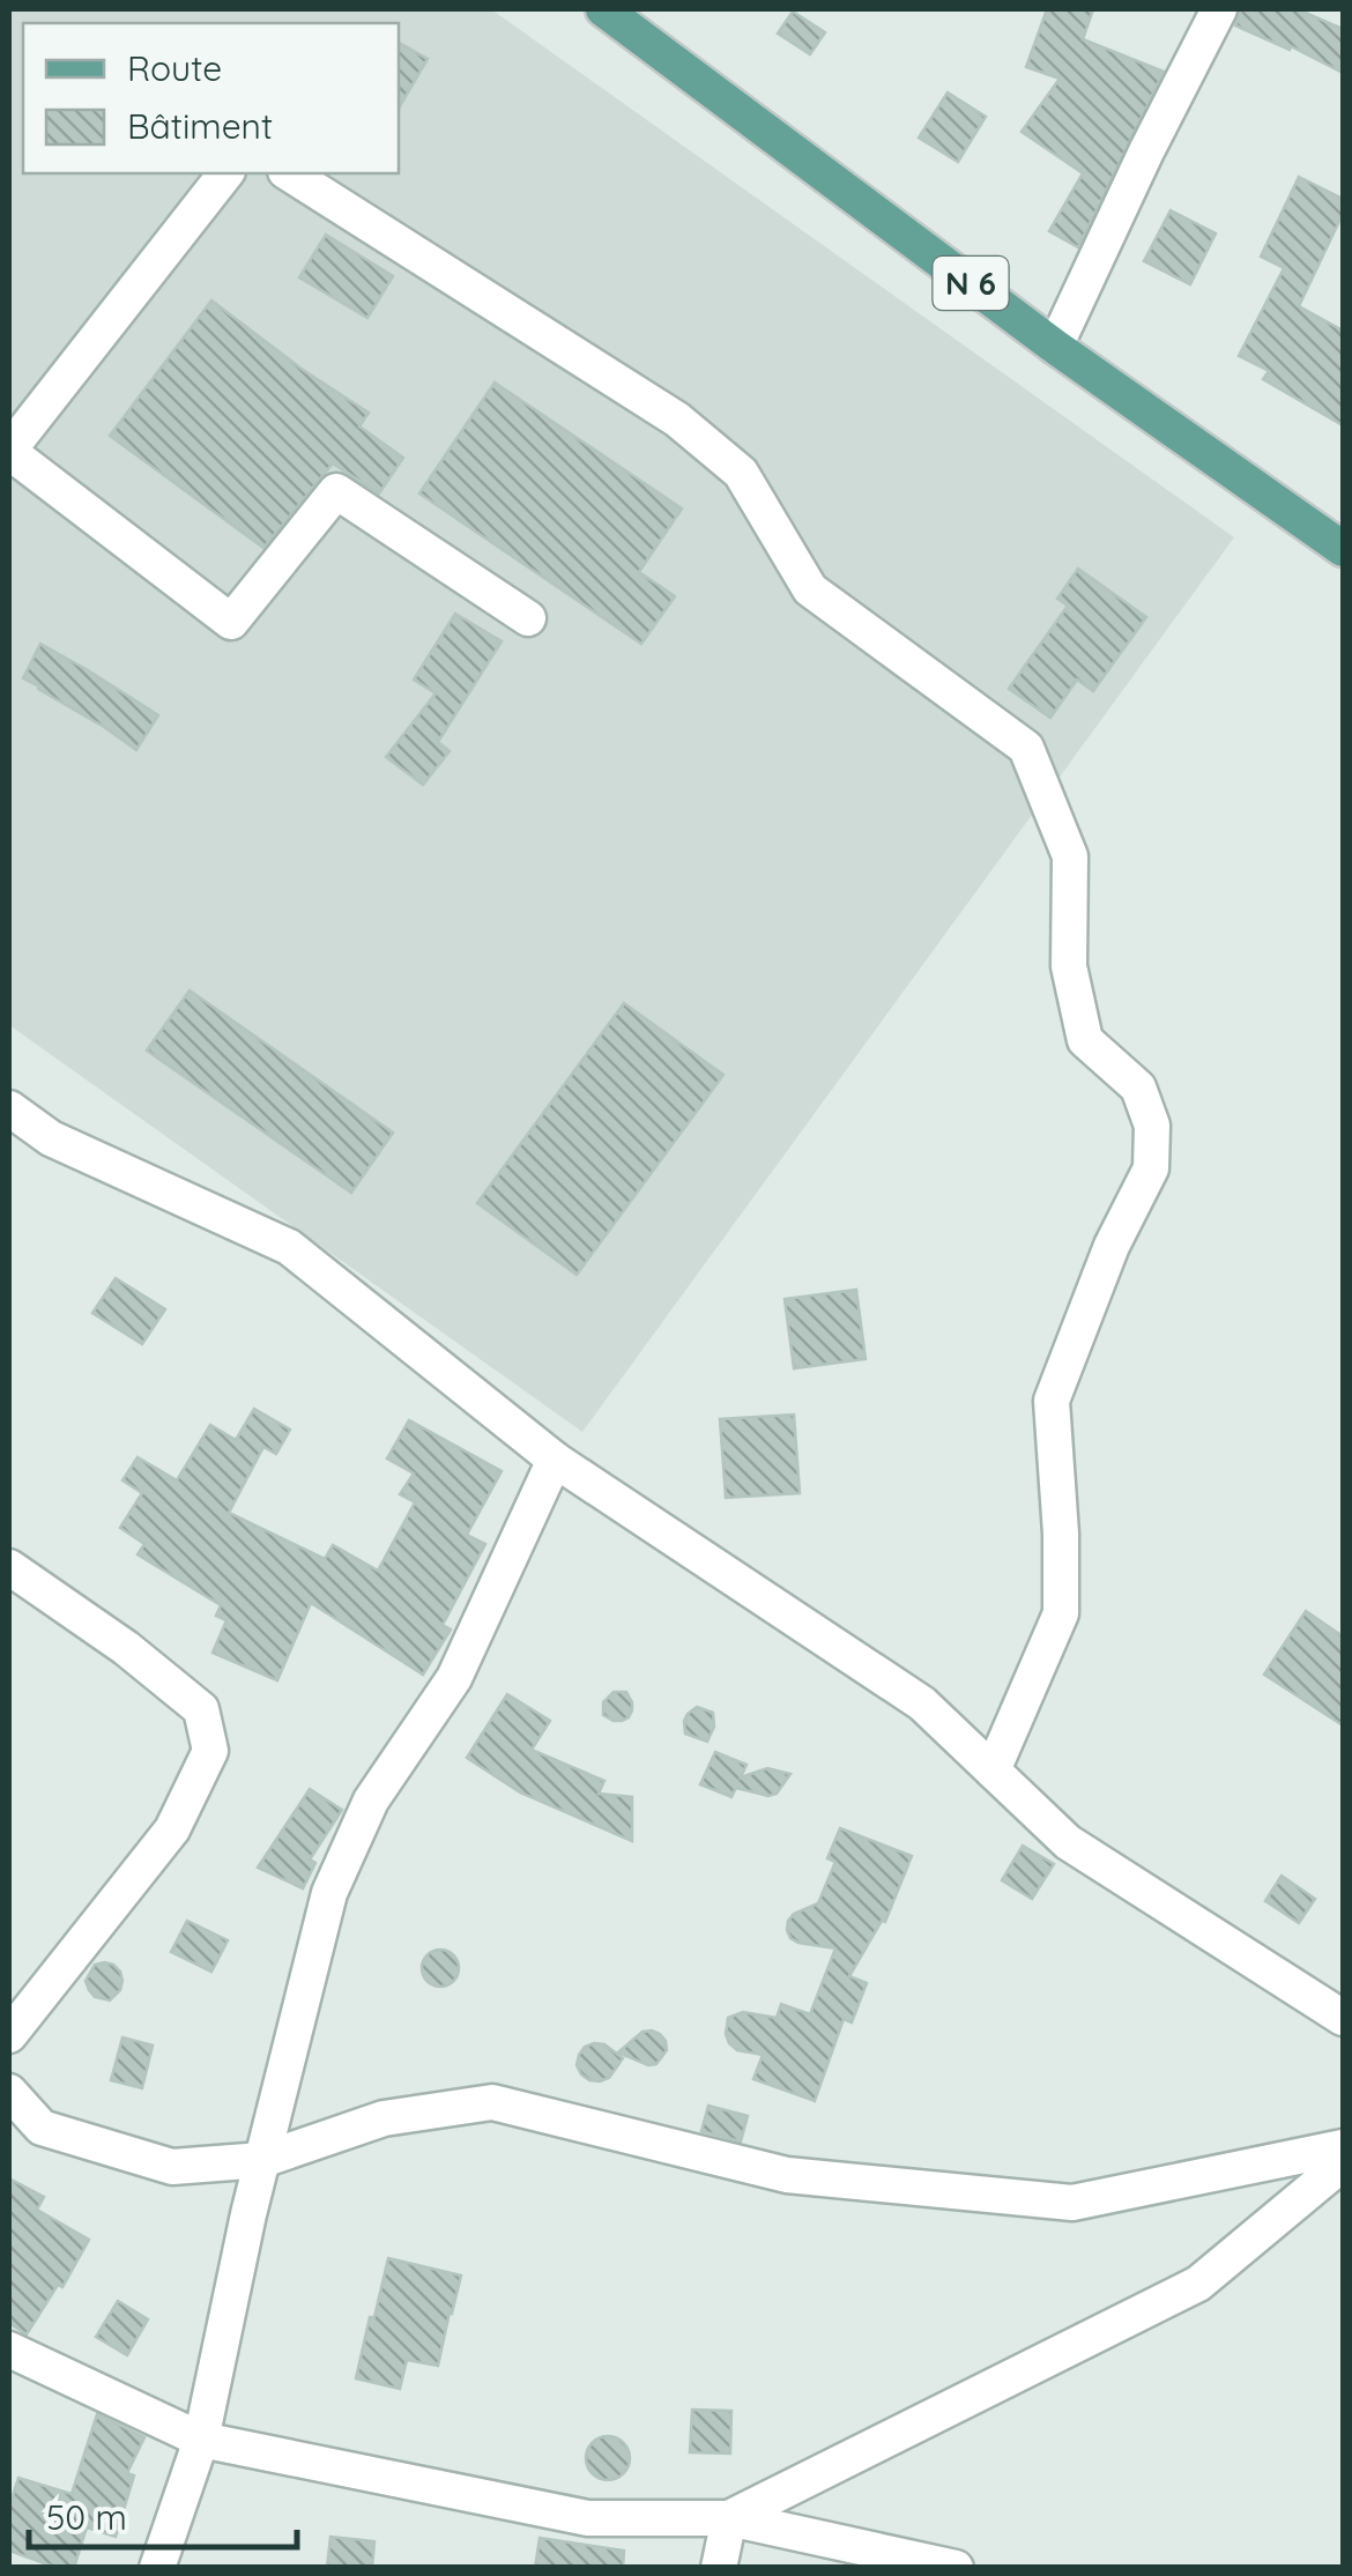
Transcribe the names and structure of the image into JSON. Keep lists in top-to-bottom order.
{
  "streets": {
    "main road": ["N 6"]
  },
  "legend": ["Route", "Bâtiment"],
  "scale_bar": "50 m"
}
